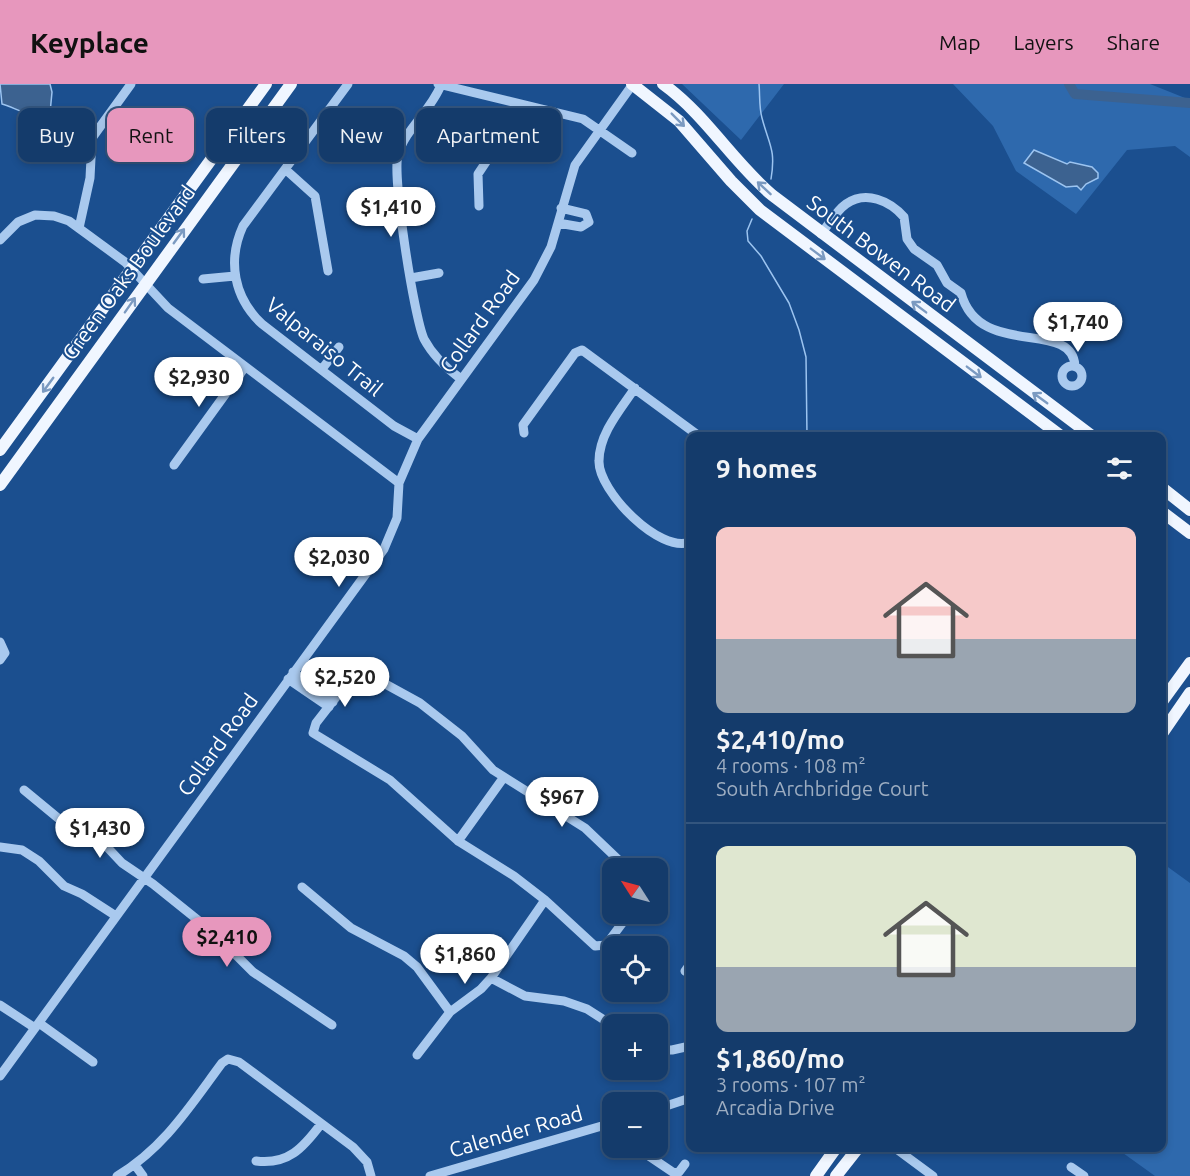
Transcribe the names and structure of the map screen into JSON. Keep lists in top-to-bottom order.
{
  "streets": {
    "main road": ["South Bowen Road", "Green Oaks Boulevard"],
    "street": ["Collard Road", "Valparaiso Trail", "Calender Road"]
  },
  "crossings": [
    ["South Bowen Road", "Collard Road"],
    ["Collard Road", "Valparaiso Trail"]
  ],
  "north": "top left",
  "page": {
    "header": "Keyplace",
    "nav": ["Map", "Layers", "Share"],
    "chip": [
      "Buy",
      "Rent",
      "Filters",
      "New",
      "Apartment"
    ],
    "price": [
      "$1,410",
      "$1,740",
      "$2,930",
      "$2,030",
      "$2,520",
      "$967",
      "$1,430",
      "$2,410",
      "$1,860"
    ],
    "heading": "9 homes",
    "list": [
      {
        "name": "$2,410/mo",
        "note": "4 rooms · 108 m² · South Archbridge Court"
      },
      {
        "name": "$1,860/mo",
        "note": "3 rooms · 107 m² · Arcadia Drive"
      }
    ],
    "map_buttons": ["+", "−"]
  }
}
